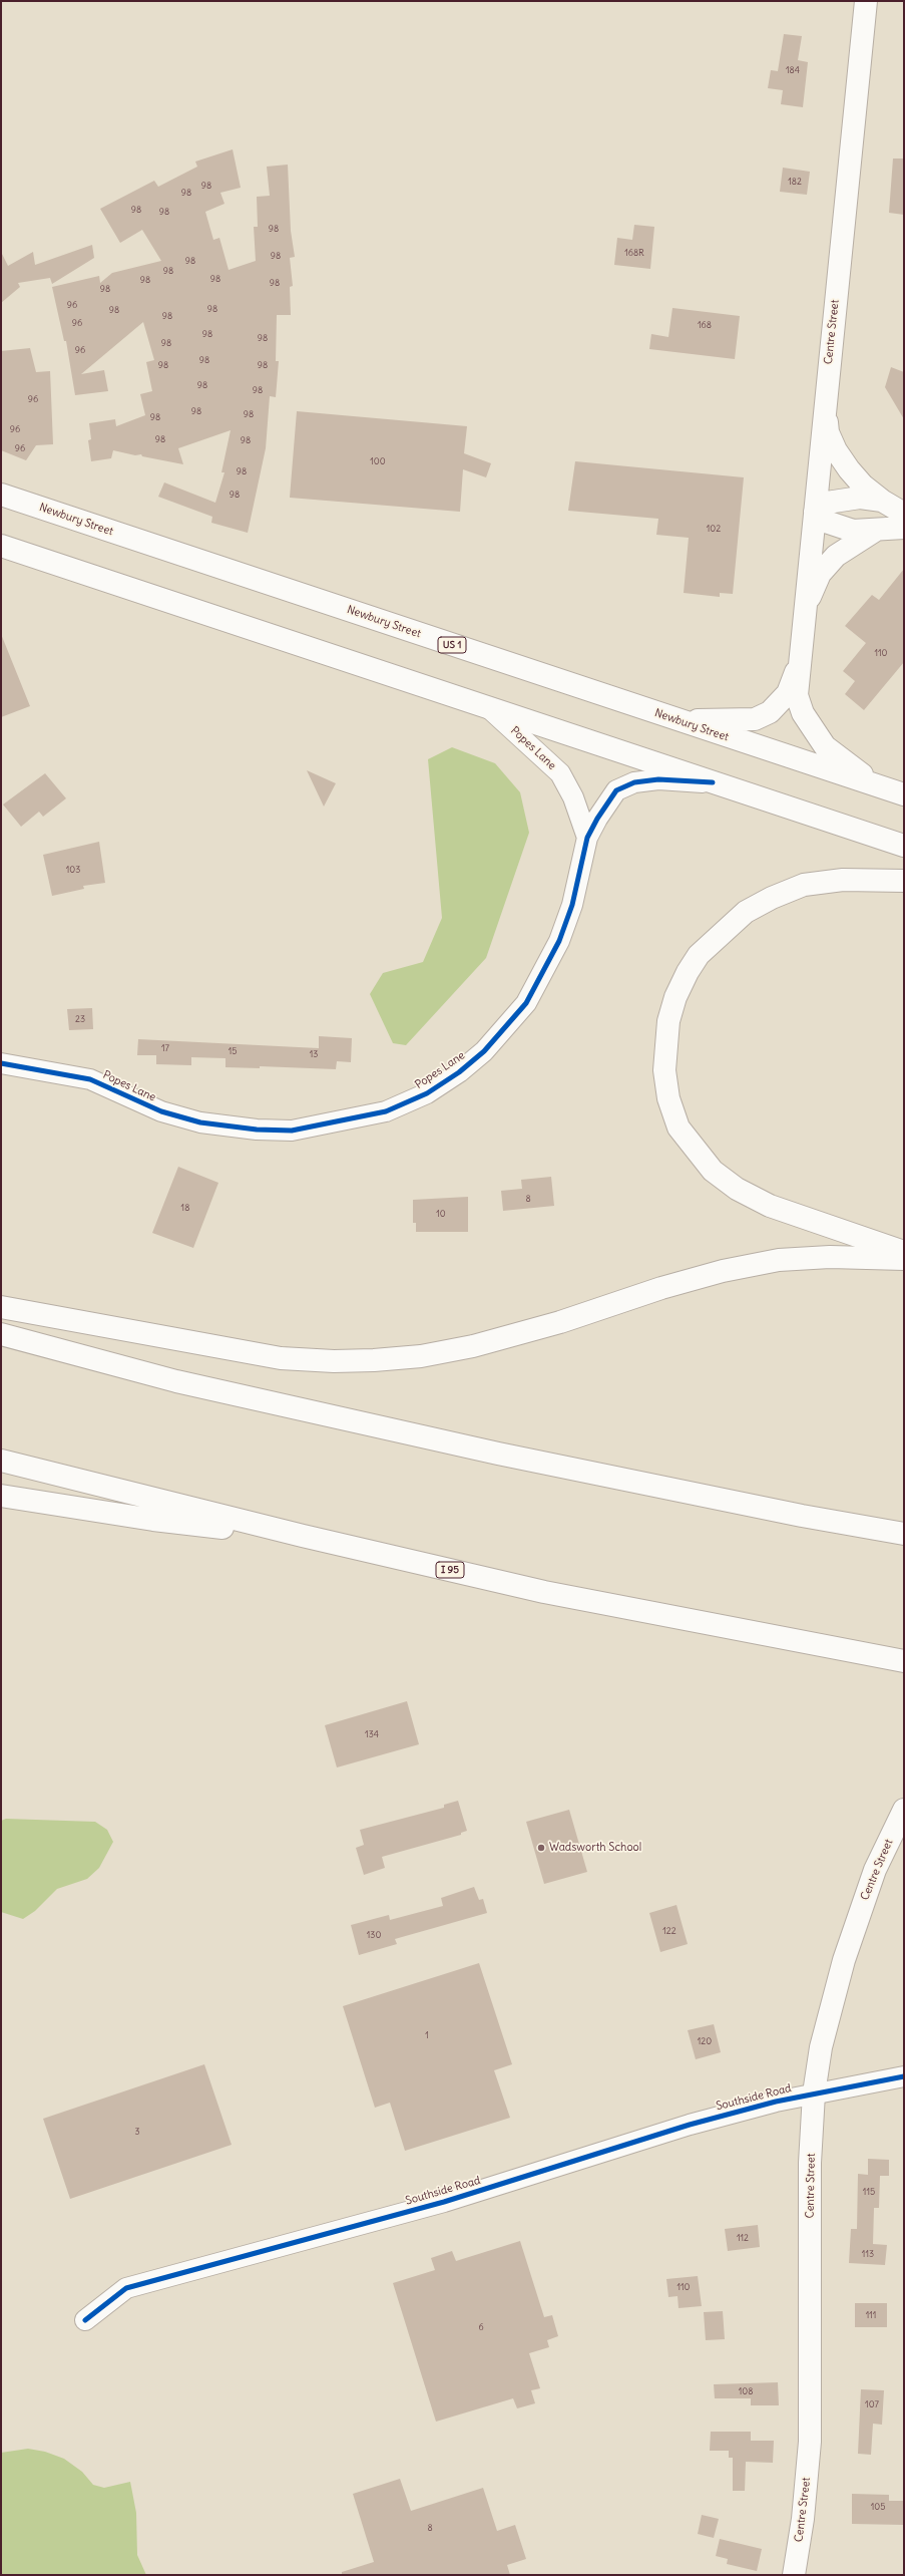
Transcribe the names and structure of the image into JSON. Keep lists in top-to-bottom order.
{
  "streets": {
    "main road": [
      "Centre Street",
      "Newbury Street",
      "US 1",
      "I 95"
    ],
    "street": ["Popes Lane", "Southside Road"]
  },
  "crossings": [
    ["Centre Street", "Newbury Street"],
    ["Centre Street", "Southside Road"]
  ],
  "places": ["Wadsworth School"],
  "house_numbers": [
    "184",
    "182",
    "98",
    "98",
    "98",
    "98",
    "98",
    "168R",
    "98",
    "98",
    "98",
    "98",
    "98",
    "98",
    "98",
    "96",
    "98",
    "98",
    "98",
    "96",
    "168",
    "98",
    "98",
    "98",
    "96",
    "98",
    "98",
    "98",
    "98",
    "98",
    "96",
    "98",
    "98",
    "98",
    "96",
    "98",
    "98",
    "96",
    "100",
    "98",
    "98",
    "102",
    "110",
    "103",
    "23",
    "17",
    "15",
    "13",
    "8",
    "18",
    "10",
    "134",
    "122",
    "130",
    "1",
    "120",
    "3",
    "115",
    "112",
    "113",
    "110",
    "111",
    "6",
    "108",
    "107",
    "105",
    "8"
  ]
}
